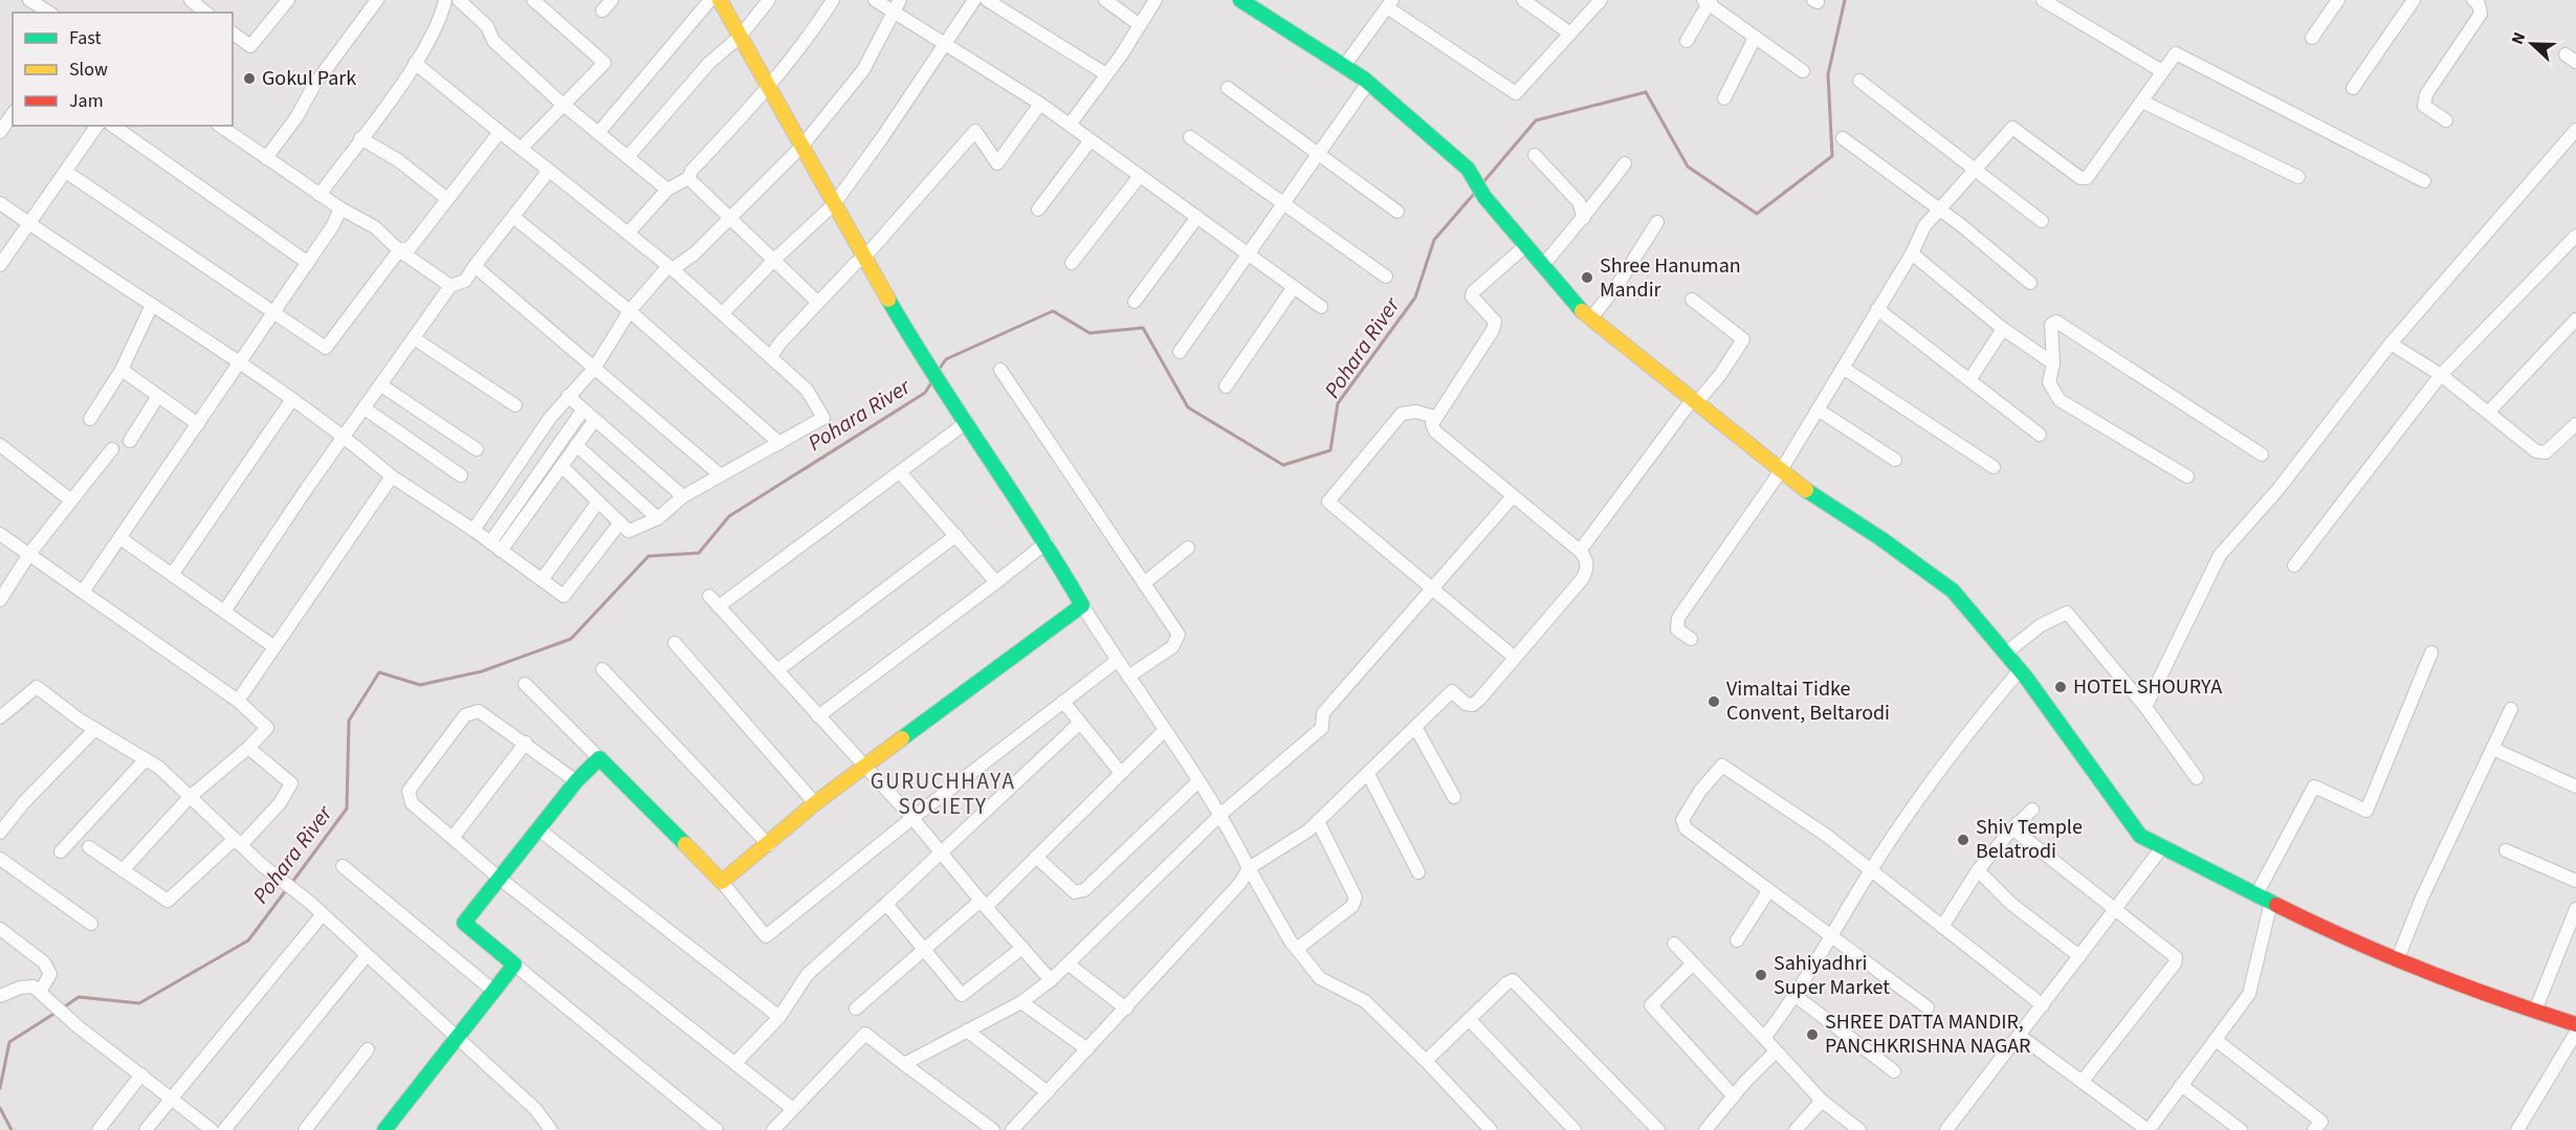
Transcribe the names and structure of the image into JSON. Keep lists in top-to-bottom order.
{
  "districts": ["GURUCHHAYA SOCIETY"],
  "water": ["Pohara River"],
  "places": [
    "Gokul Park",
    "Shree Hanuman Mandir",
    "HOTEL SHOURYA",
    "Vimaltai Tidke Convent, Beltarodi",
    "Shiv Temple Belatrodi",
    "Sahiyadhri Super Market",
    "SHREE DATTA MANDIR, PANCHKRISHNA NAGAR"
  ],
  "legend": ["Fast", "Slow", "Jam"],
  "north": "left"
}
